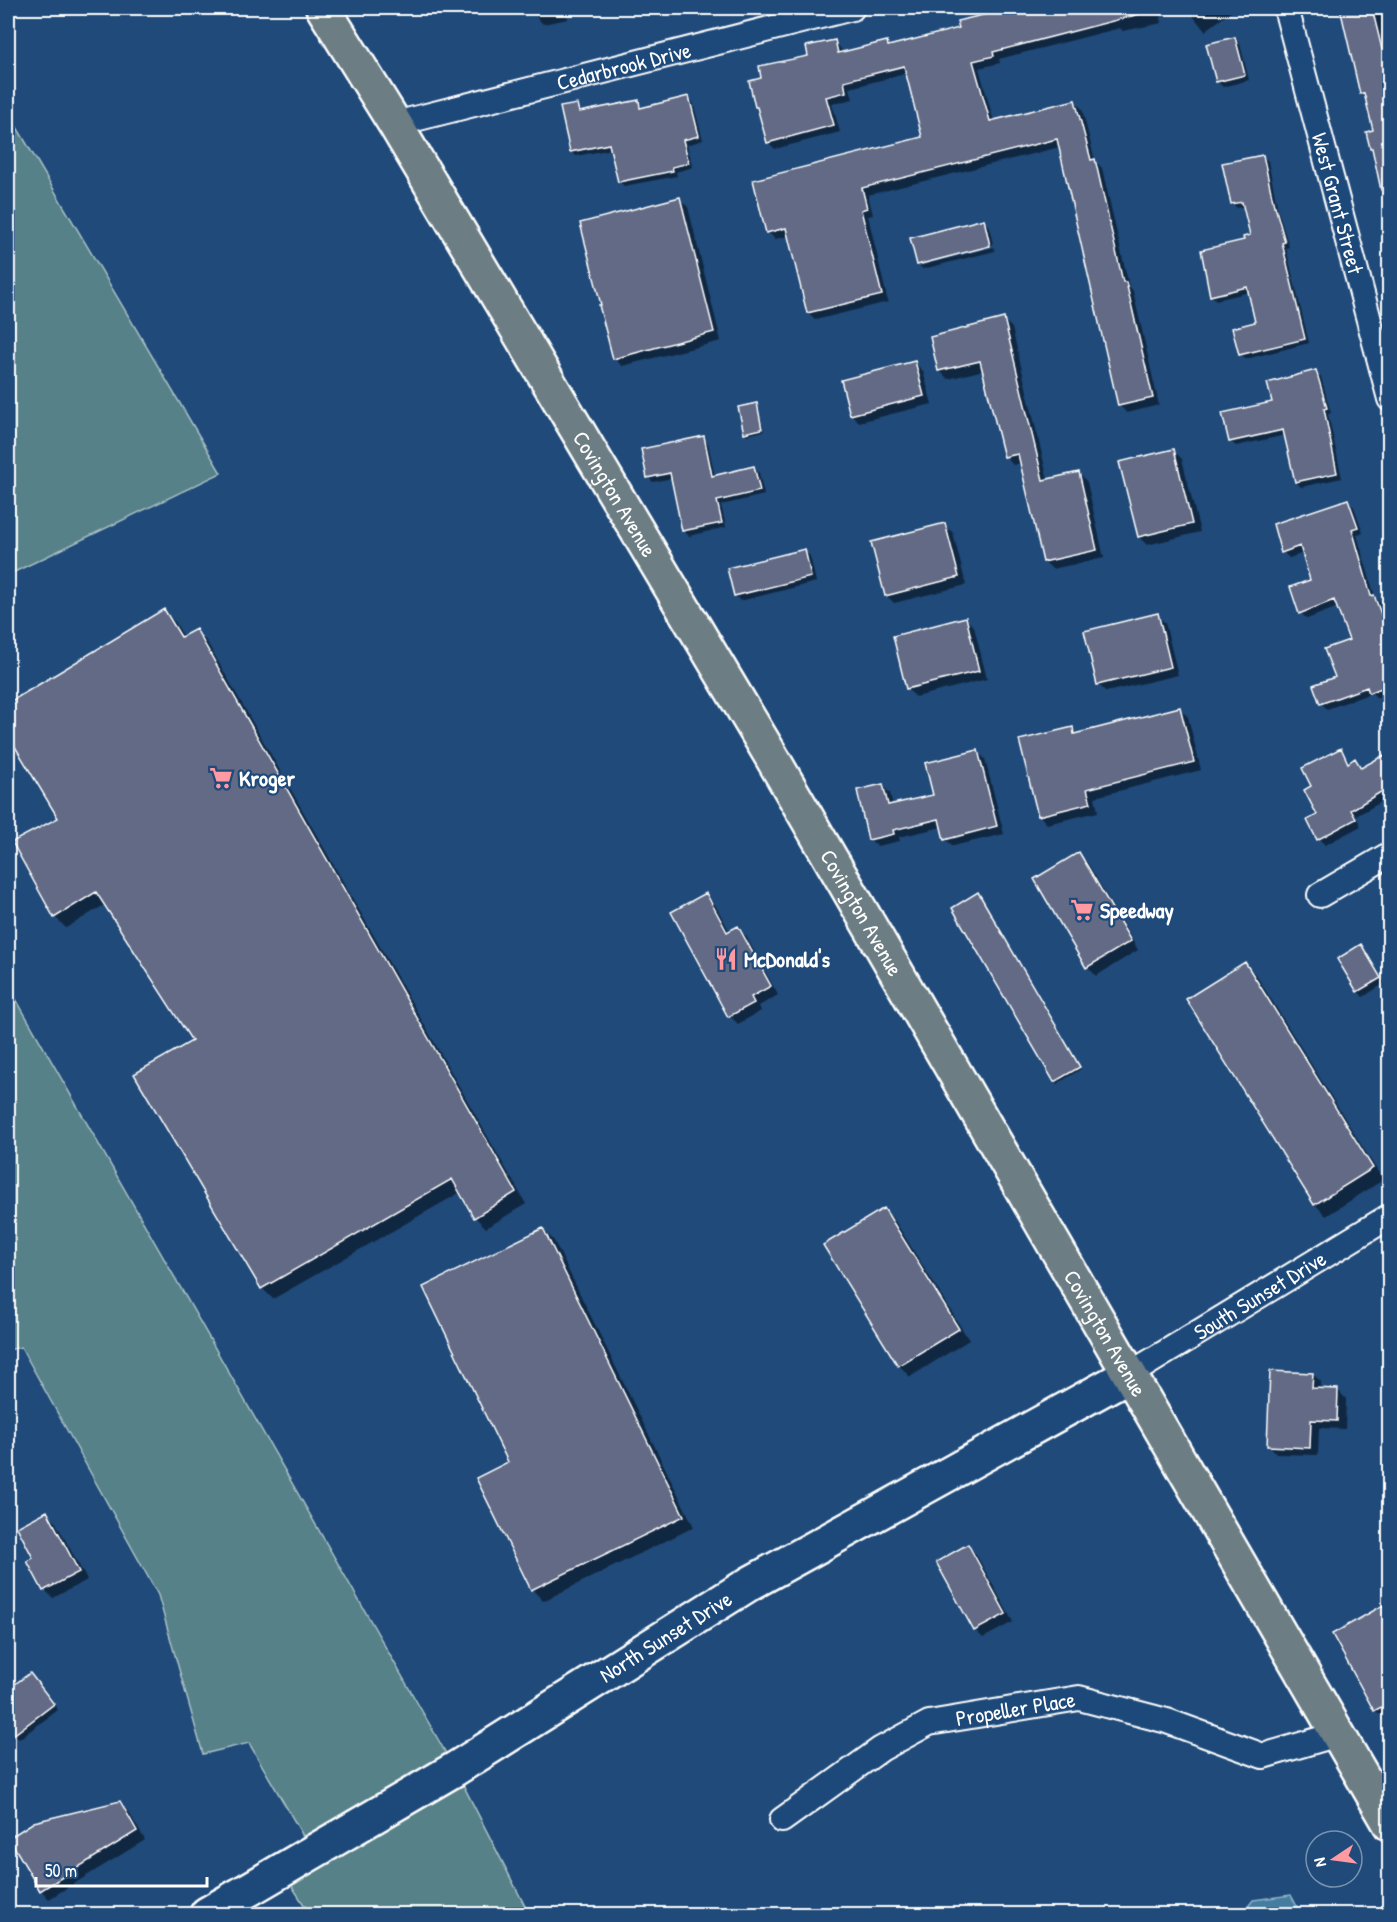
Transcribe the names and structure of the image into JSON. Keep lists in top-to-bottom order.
{
  "streets": {
    "main road": ["Covington Avenue", "North Sunset Drive"],
    "street": [
      "Cedarbrook Drive",
      "West Grant Street",
      "South Sunset Drive",
      "Propeller Place"
    ]
  },
  "crossings": [
    ["Cedarbrook Drive", "Covington Avenue"],
    ["Covington Avenue", "South Sunset Drive"],
    ["Covington Avenue", "North Sunset Drive"],
    ["Covington Avenue", "Propeller Place"],
    ["South Sunset Drive", "North Sunset Drive"]
  ],
  "places": {
    "supermarket": ["Kroger", "Speedway"],
    "restaurant": ["McDonald's"]
  },
  "scale_bar": "50 m",
  "north": "left"
}
